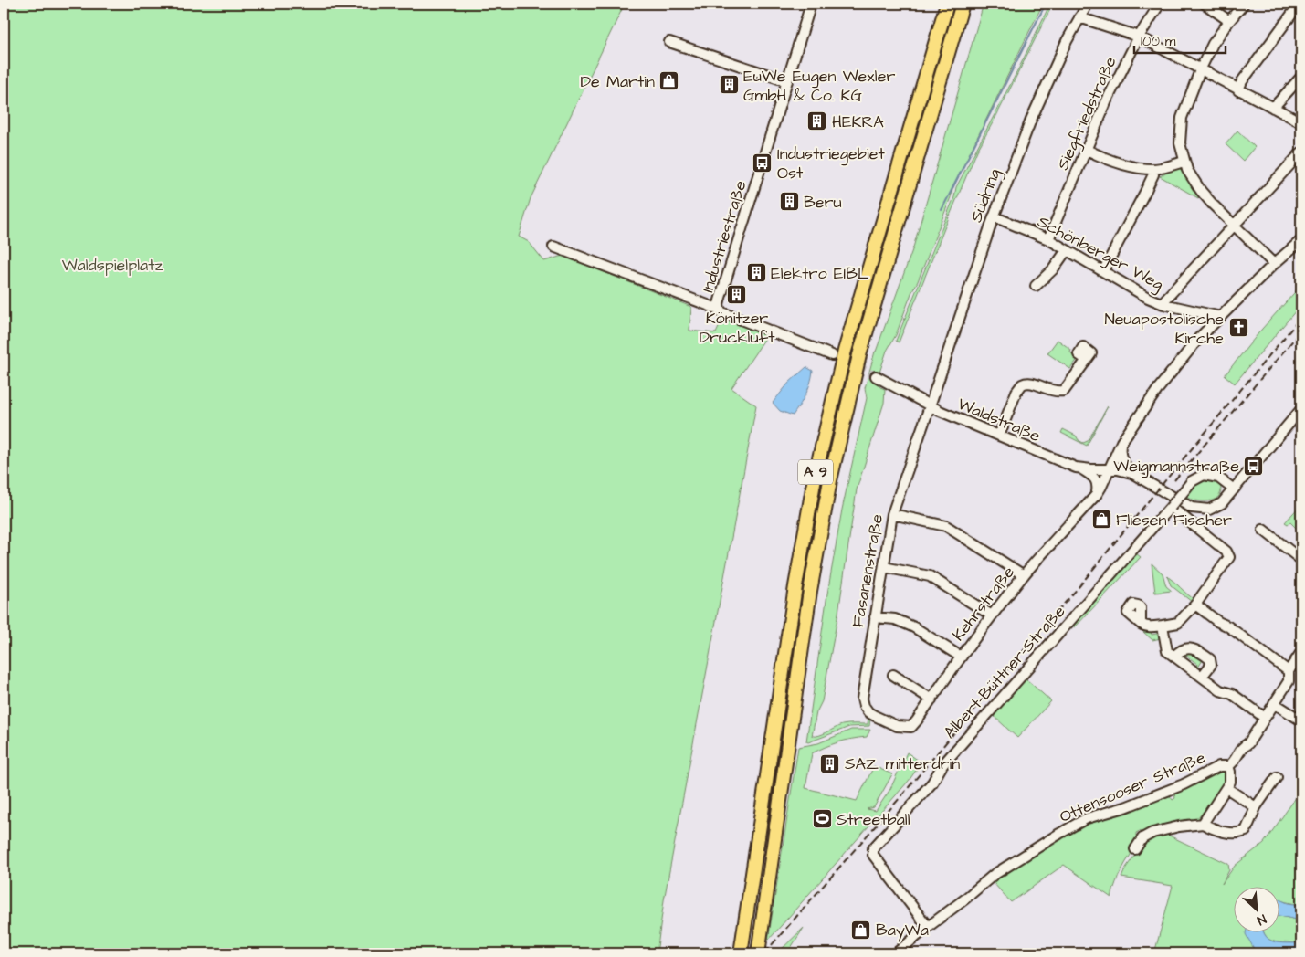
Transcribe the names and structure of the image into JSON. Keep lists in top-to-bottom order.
{
  "streets": {
    "highway": ["A 9"],
    "street": [
      "Siegfriedstraße",
      "Südring",
      "Industriestraße",
      "Schönberger Weg",
      "Waldstraße",
      "Fasanenstraße",
      "Kehrstraße",
      "Albert-Büttner-Straße",
      "Ottensooser Straße"
    ]
  },
  "crossings": [
    ["Siegfriedstraße", "Schönberger Weg"],
    ["Südring", "Schönberger Weg"],
    ["Südring", "Waldstraße"],
    ["Südring", "Fasanenstraße"],
    ["Schönberger Weg", "Kehrstraße"],
    ["Waldstraße", "Fasanenstraße"],
    ["Waldstraße", "Kehrstraße"],
    ["Fasanenstraße", "Kehrstraße"],
    ["Albert-Büttner-Straße", "Ottensooser Straße"]
  ],
  "parks": ["Waldspielplatz"],
  "places": {
    "shop": ["De Martin", "Fliesen Fischer", "BayWa"],
    "building": [
      "EuWe Eugen Wexler GmbH & Co. KG",
      "HEKRA",
      "Beru",
      "Elektro EIBL",
      "Könitzer Druckluft",
      "SAZ mitterdrin"
    ],
    "bus stop": ["Industriegebiet Ost", "Weigmannstraße"],
    "church": ["Neuapostolische Kirche"],
    "sports": ["Streetball"]
  },
  "scale_bar": "100 m",
  "north": "bottom right"
}
